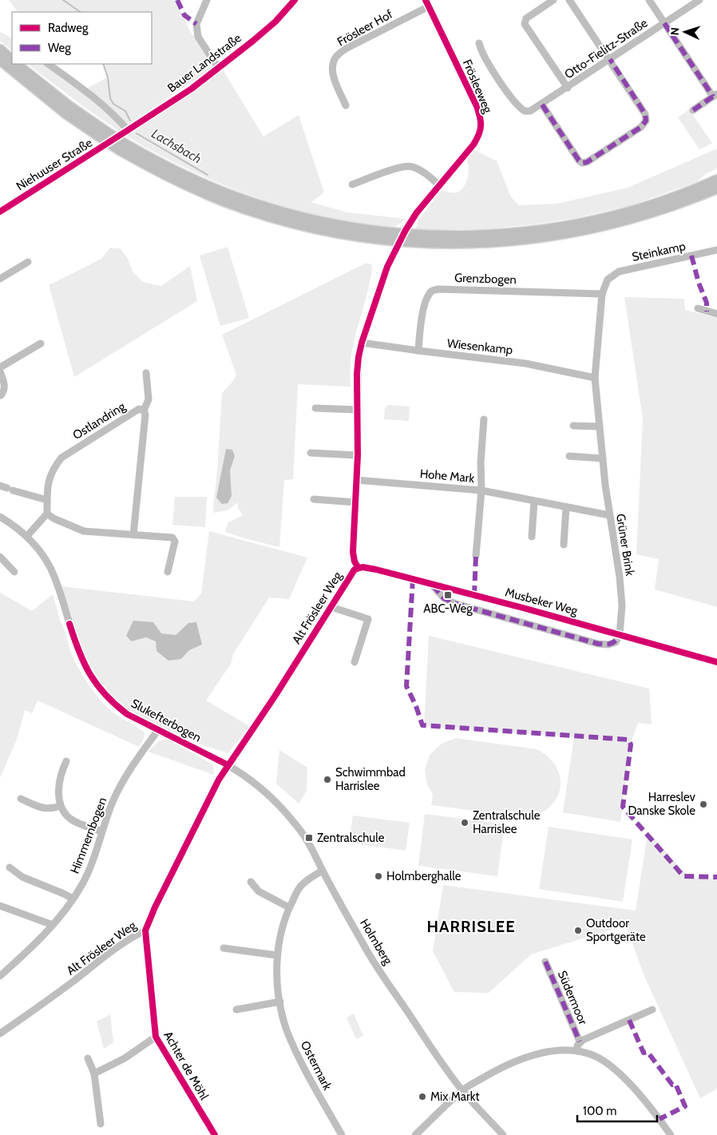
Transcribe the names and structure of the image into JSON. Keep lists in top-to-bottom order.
{
  "streets": {
    "street": [
      "Frösleer Hof",
      "Otto-Fielitz-Straße",
      "Bauer Landstraße",
      "Frösleeweg",
      "Niehuuser Straße",
      "Steinkamp",
      "Grenzbogen",
      "Wiesenkamp",
      "Ostlandring",
      "Hohe Mark",
      "Grüner Brink",
      "Musbeker Weg",
      "Alt Frösleer Weg",
      "Slukefterbogen",
      "Himmernbogen",
      "Holmberg",
      "Südermoor",
      "Achter de Möhl",
      "Ostermark"
    ]
  },
  "crossings": [
    ["Frösleer Hof", "Frösleeweg"],
    ["Bauer Landstraße", "Niehuuser Straße"],
    ["Frösleeweg", "Alt Frösleer Weg"],
    ["Steinkamp", "Grüner Brink"],
    ["Grenzbogen", "Wiesenkamp"],
    ["Grenzbogen", "Grüner Brink"],
    ["Wiesenkamp", "Grüner Brink"],
    ["Wiesenkamp", "Alt Frösleer Weg"],
    ["Hohe Mark", "Grüner Brink"],
    ["Hohe Mark", "Alt Frösleer Weg"],
    ["Grüner Brink", "Musbeker Weg"],
    ["Musbeker Weg", "Alt Frösleer Weg"],
    ["Alt Frösleer Weg", "Slukefterbogen"],
    ["Alt Frösleer Weg", "Holmberg"],
    ["Alt Frösleer Weg", "Achter de Möhl"],
    ["Slukefterbogen", "Himmernbogen"],
    ["Slukefterbogen", "Holmberg"],
    ["Holmberg", "Ostermark"]
  ],
  "districts": ["HARRISLEE"],
  "water": ["Lachsbach"],
  "places": {
    "transit": ["ABC-Weg", "Zentralschule"],
    "other": [
      "Schwimmbad Harrislee",
      "Harreslev Danske Skole",
      "Zentralschule Harrislee",
      "Holmberghalle",
      "Outdoor Sportgeräte",
      "Mix Markt"
    ]
  },
  "legend": ["Radweg", "Weg"],
  "scale_bar": "100 m",
  "north": "left"
}
